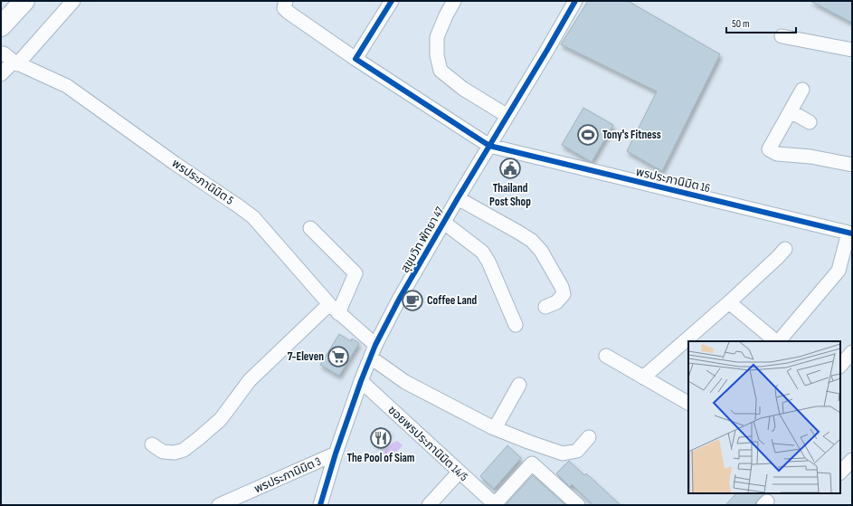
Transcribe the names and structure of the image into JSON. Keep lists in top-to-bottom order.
{
  "streets": {
    "street": [
      "พรประภานิมิต 16",
      "พรประภานิมิต 5",
      "สุขุมวิท พัทยา 47",
      "ซอยพรประภานิมิต 14/5",
      "พรประภานิมิต 3"
    ]
  },
  "crossings": [
    ["พรประภานิมิต 16", "สุขุมวิท พัทยา 47"],
    ["พรประภานิมิต 5", "สุขุมวิท พัทยา 47"],
    ["สุขุมวิท พัทยา 47", "ซอยพรประภานิมิต 14/5"],
    ["สุขุมวิท พัทยา 47", "พรประภานิมิต 3"]
  ],
  "places": {
    "sports": ["Tony's Fitness"],
    "public building": ["Thailand Post Shop"],
    "cafe": ["Coffee Land"],
    "supermarket": ["7-Eleven"],
    "restaurant": ["The Pool of Siam"]
  },
  "scale_bar": "50 m"
}
